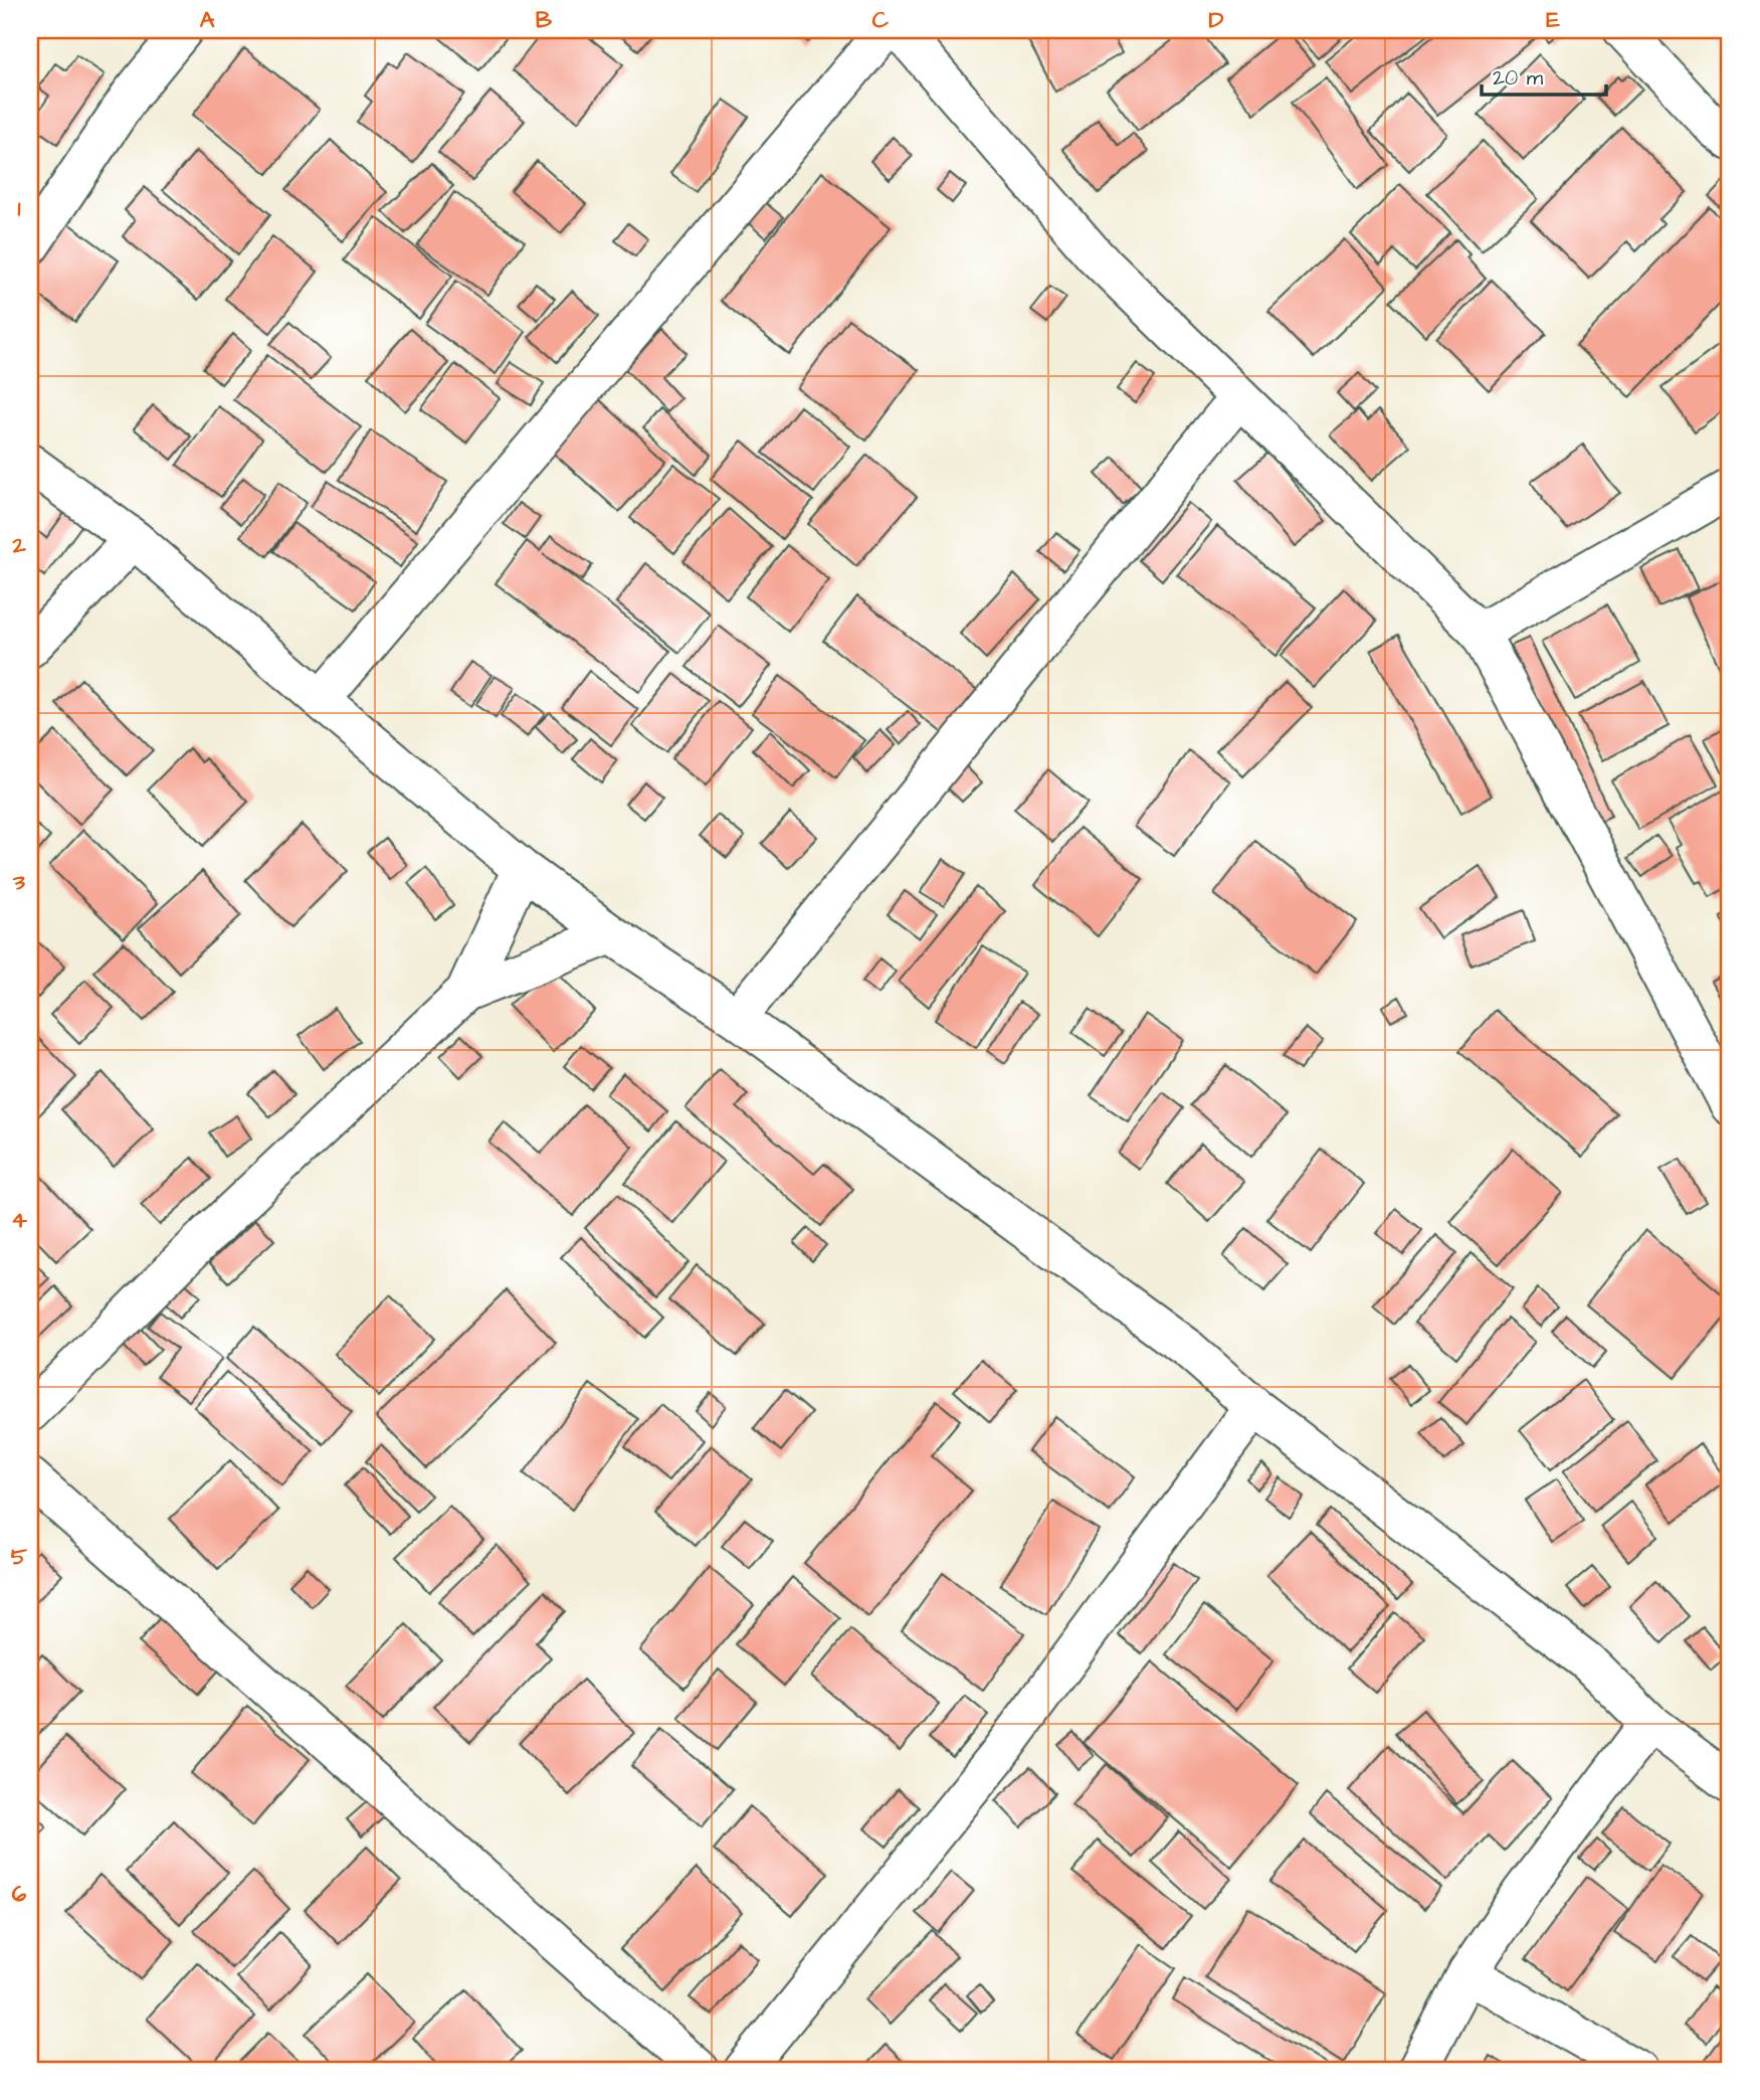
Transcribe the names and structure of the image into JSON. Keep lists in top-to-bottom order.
{
  "scale_bar": "20 m",
  "grid": {
    "columns": [
      "A",
      "B",
      "C",
      "D",
      "E"
    ],
    "rows": [
      "1",
      "2",
      "3",
      "4",
      "5",
      "6"
    ]
  }
}
